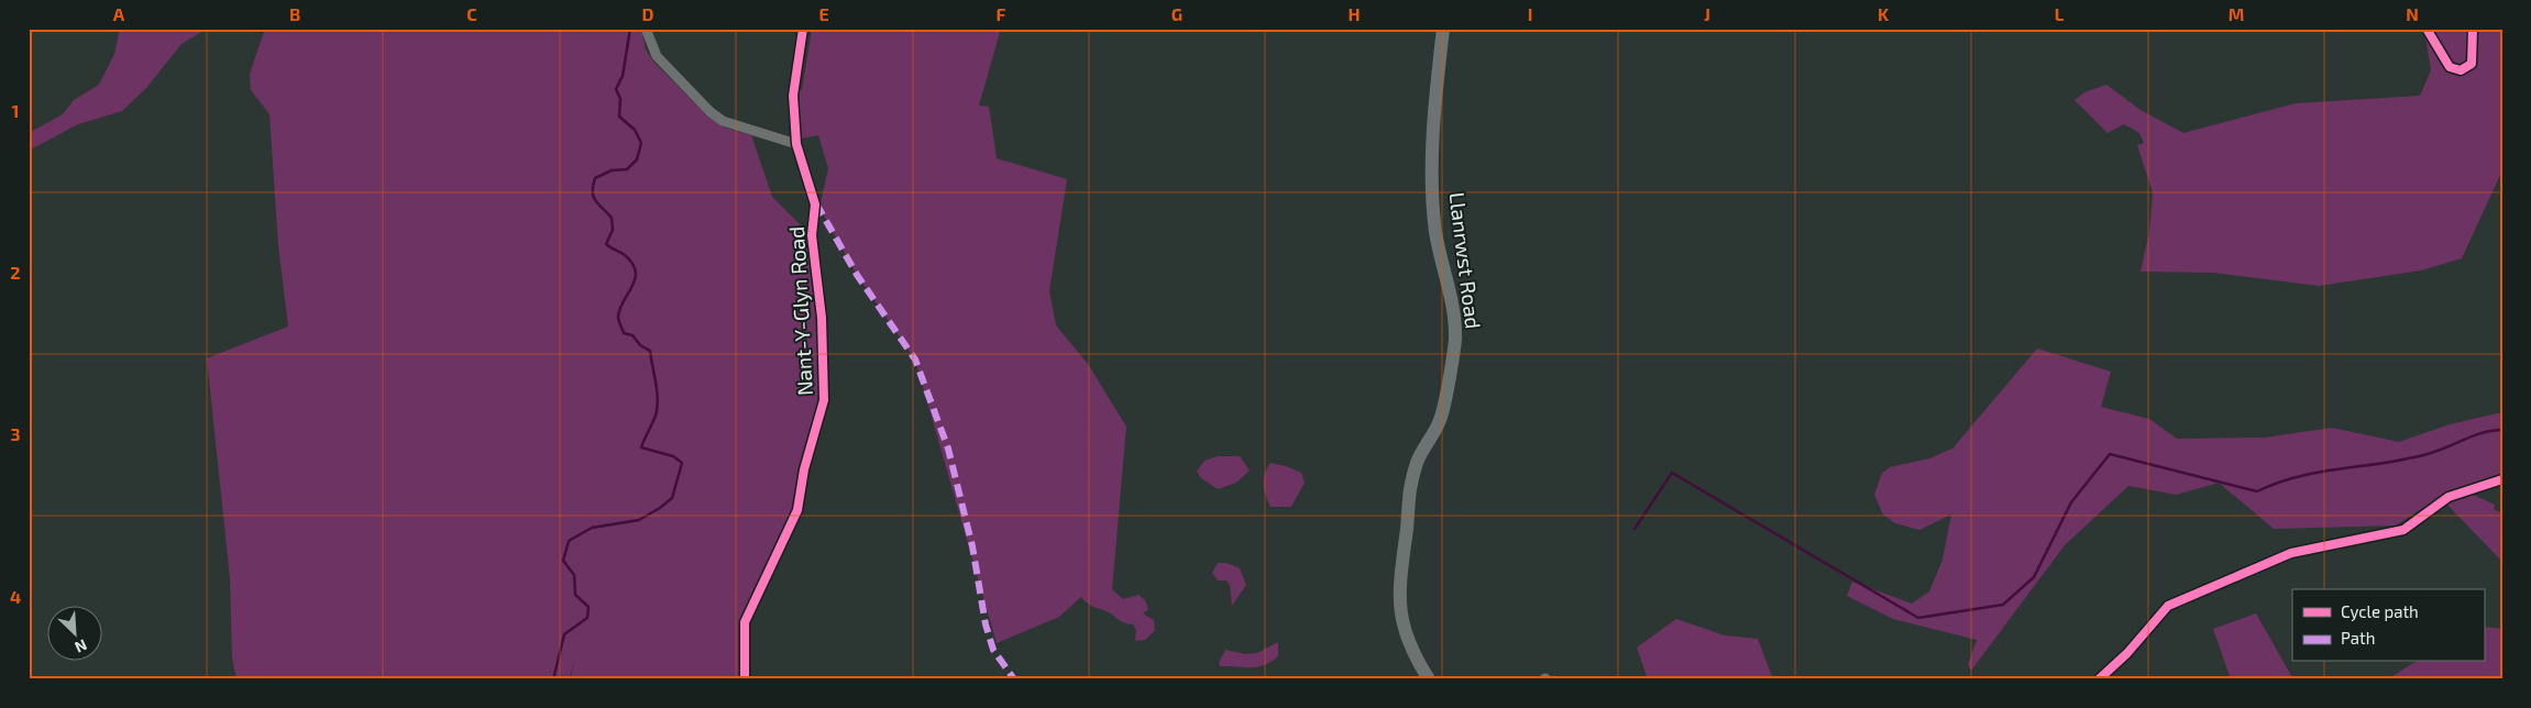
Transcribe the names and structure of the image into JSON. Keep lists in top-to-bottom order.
{
  "streets": {
    "main road": ["Llanrwst Road"],
    "street": ["Nant-Y-Glyn Road"]
  },
  "legend": ["Cycle path", "Path"],
  "north": "bottom right",
  "grid": {
    "columns": [
      "A",
      "B",
      "C",
      "D",
      "E",
      "F",
      "G",
      "H",
      "I",
      "J",
      "K",
      "L",
      "M",
      "N"
    ],
    "rows": [
      "1",
      "2",
      "3",
      "4"
    ]
  }
}
